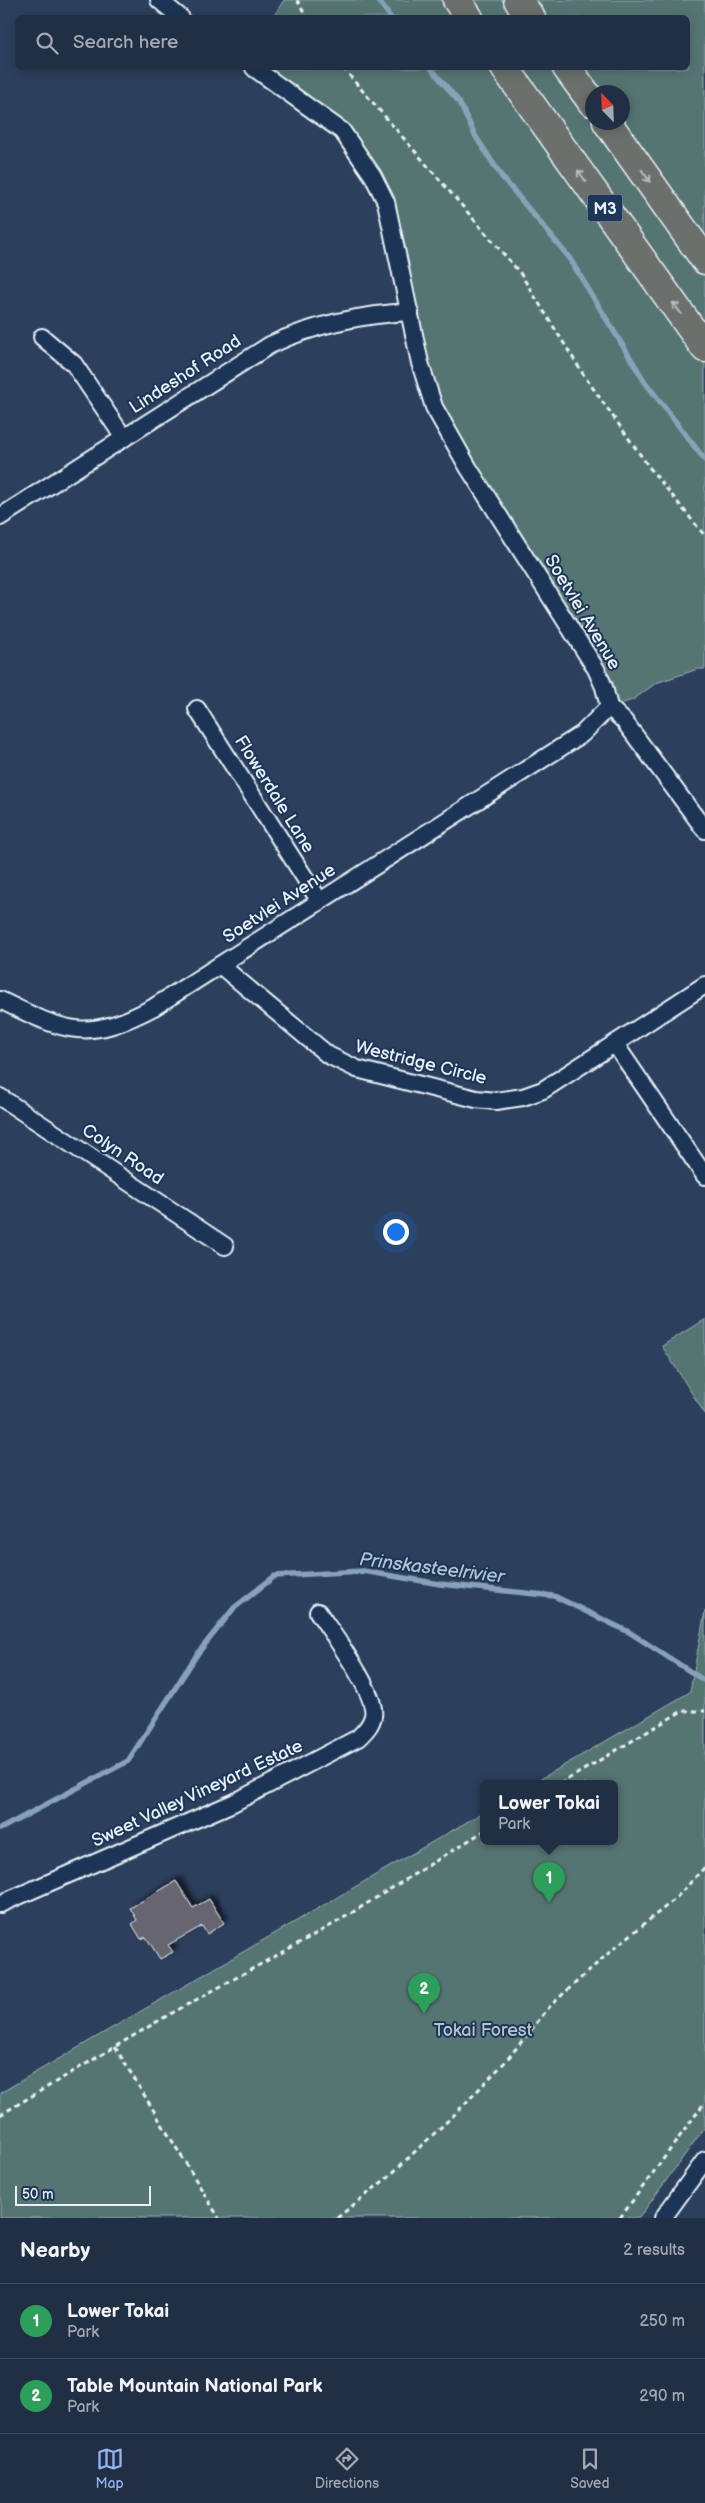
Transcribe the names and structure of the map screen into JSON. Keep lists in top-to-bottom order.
{
  "streets": {
    "highway": ["M3"],
    "street": [
      "Lindeshof Road",
      "Soetvlei Avenue",
      "Flowerdale Lane",
      "Westridge Circle",
      "Colyn Road",
      "Sweet Valley Vineyard Estate"
    ]
  },
  "crossings": [
    ["Lindeshof Road", "Soetvlei Avenue"],
    ["Soetvlei Avenue", "Flowerdale Lane"],
    ["Soetvlei Avenue", "Westridge Circle"]
  ],
  "water": ["Prinskasteelrivier"],
  "parks": ["Tokai Forest"],
  "scale_bar": "50 m",
  "north": "top left",
  "page": {
    "search": "Search here",
    "popup": ["Lower Tokai", "Park"],
    "pins": ["1", "2"],
    "scale": "50 m",
    "heading": ["Nearby", "2 results"],
    "list": [
      {
        "mark": "1",
        "name": "Lower Tokai",
        "note": "Park",
        "value": "250 m"
      },
      {
        "mark": "2",
        "name": "Table Mountain National Park",
        "note": "Park",
        "value": "290 m"
      }
    ],
    "nav": ["Map", "Directions", "Saved"]
  }
}
